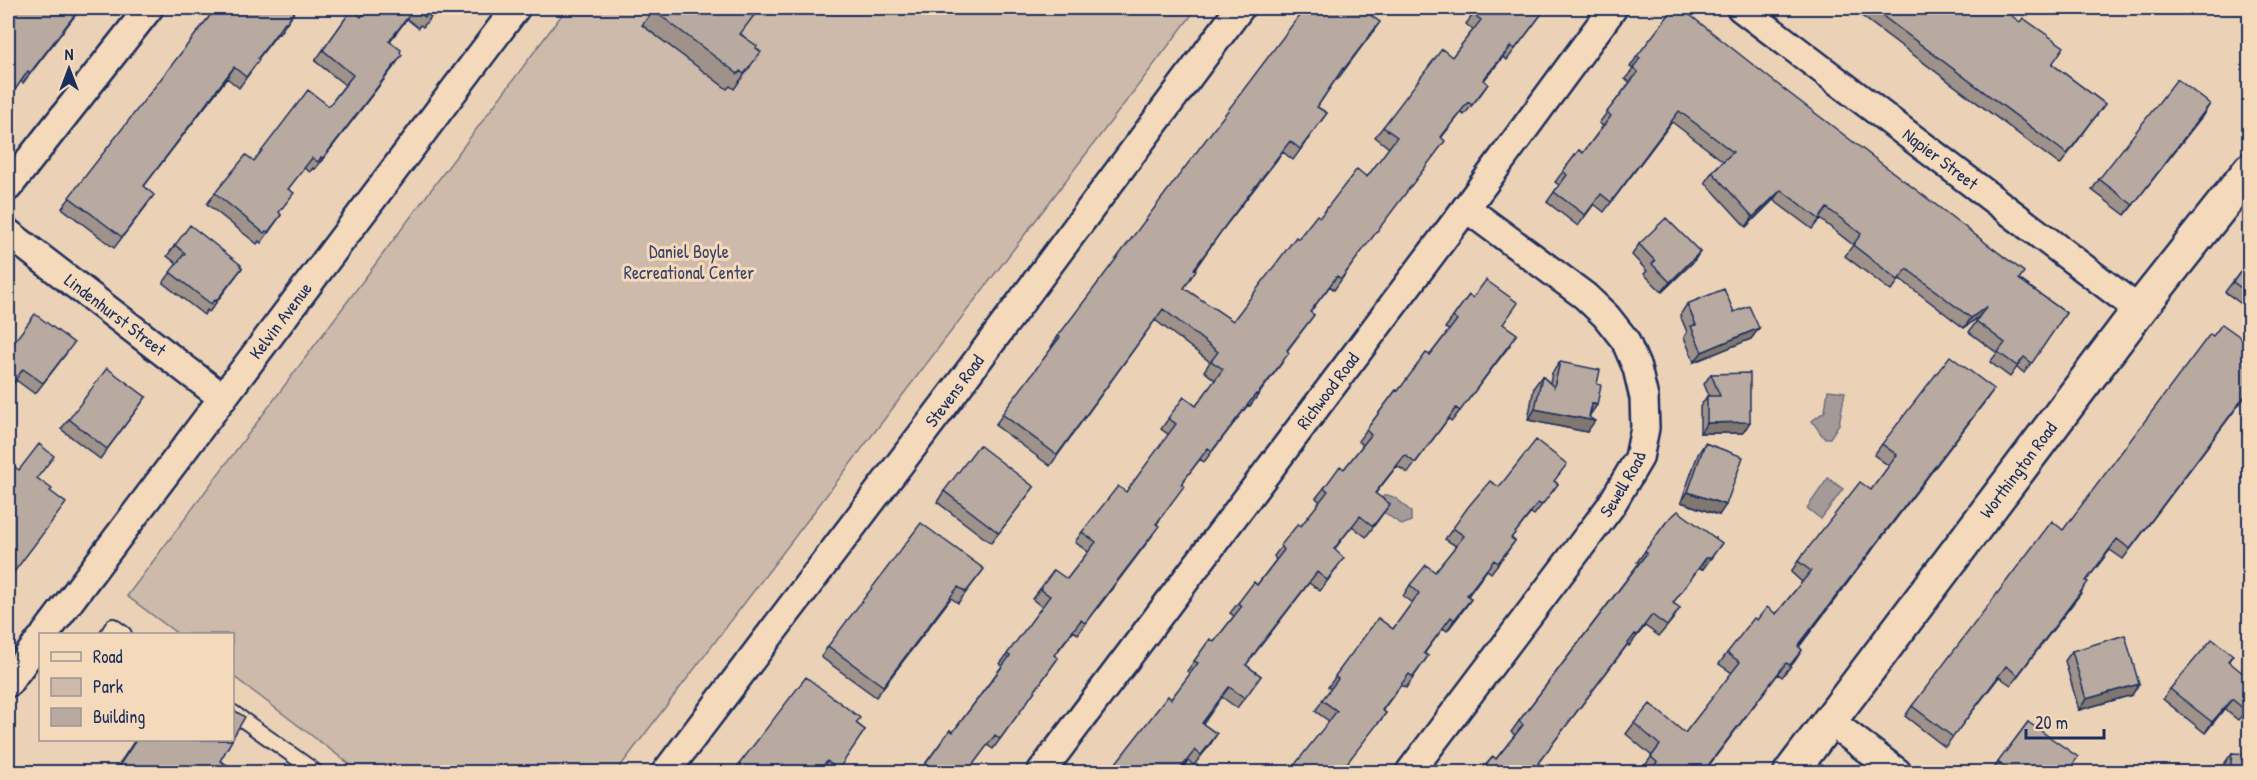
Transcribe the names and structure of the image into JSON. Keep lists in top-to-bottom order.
{
  "streets": {
    "street": [
      "Napier Street",
      "Lindenhurst Street",
      "Kelvin Avenue",
      "Stevens Road",
      "Richwood Road",
      "Worthington Road",
      "Sewell Road"
    ]
  },
  "crossings": [
    ["Napier Street", "Worthington Road"],
    ["Lindenhurst Street", "Kelvin Avenue"],
    ["Richwood Road", "Sewell Road"]
  ],
  "parks": ["Daniel Boyle Recreational Center"],
  "legend": ["Road", "Park", "Building"],
  "scale_bar": "20 m",
  "north": "top"
}
